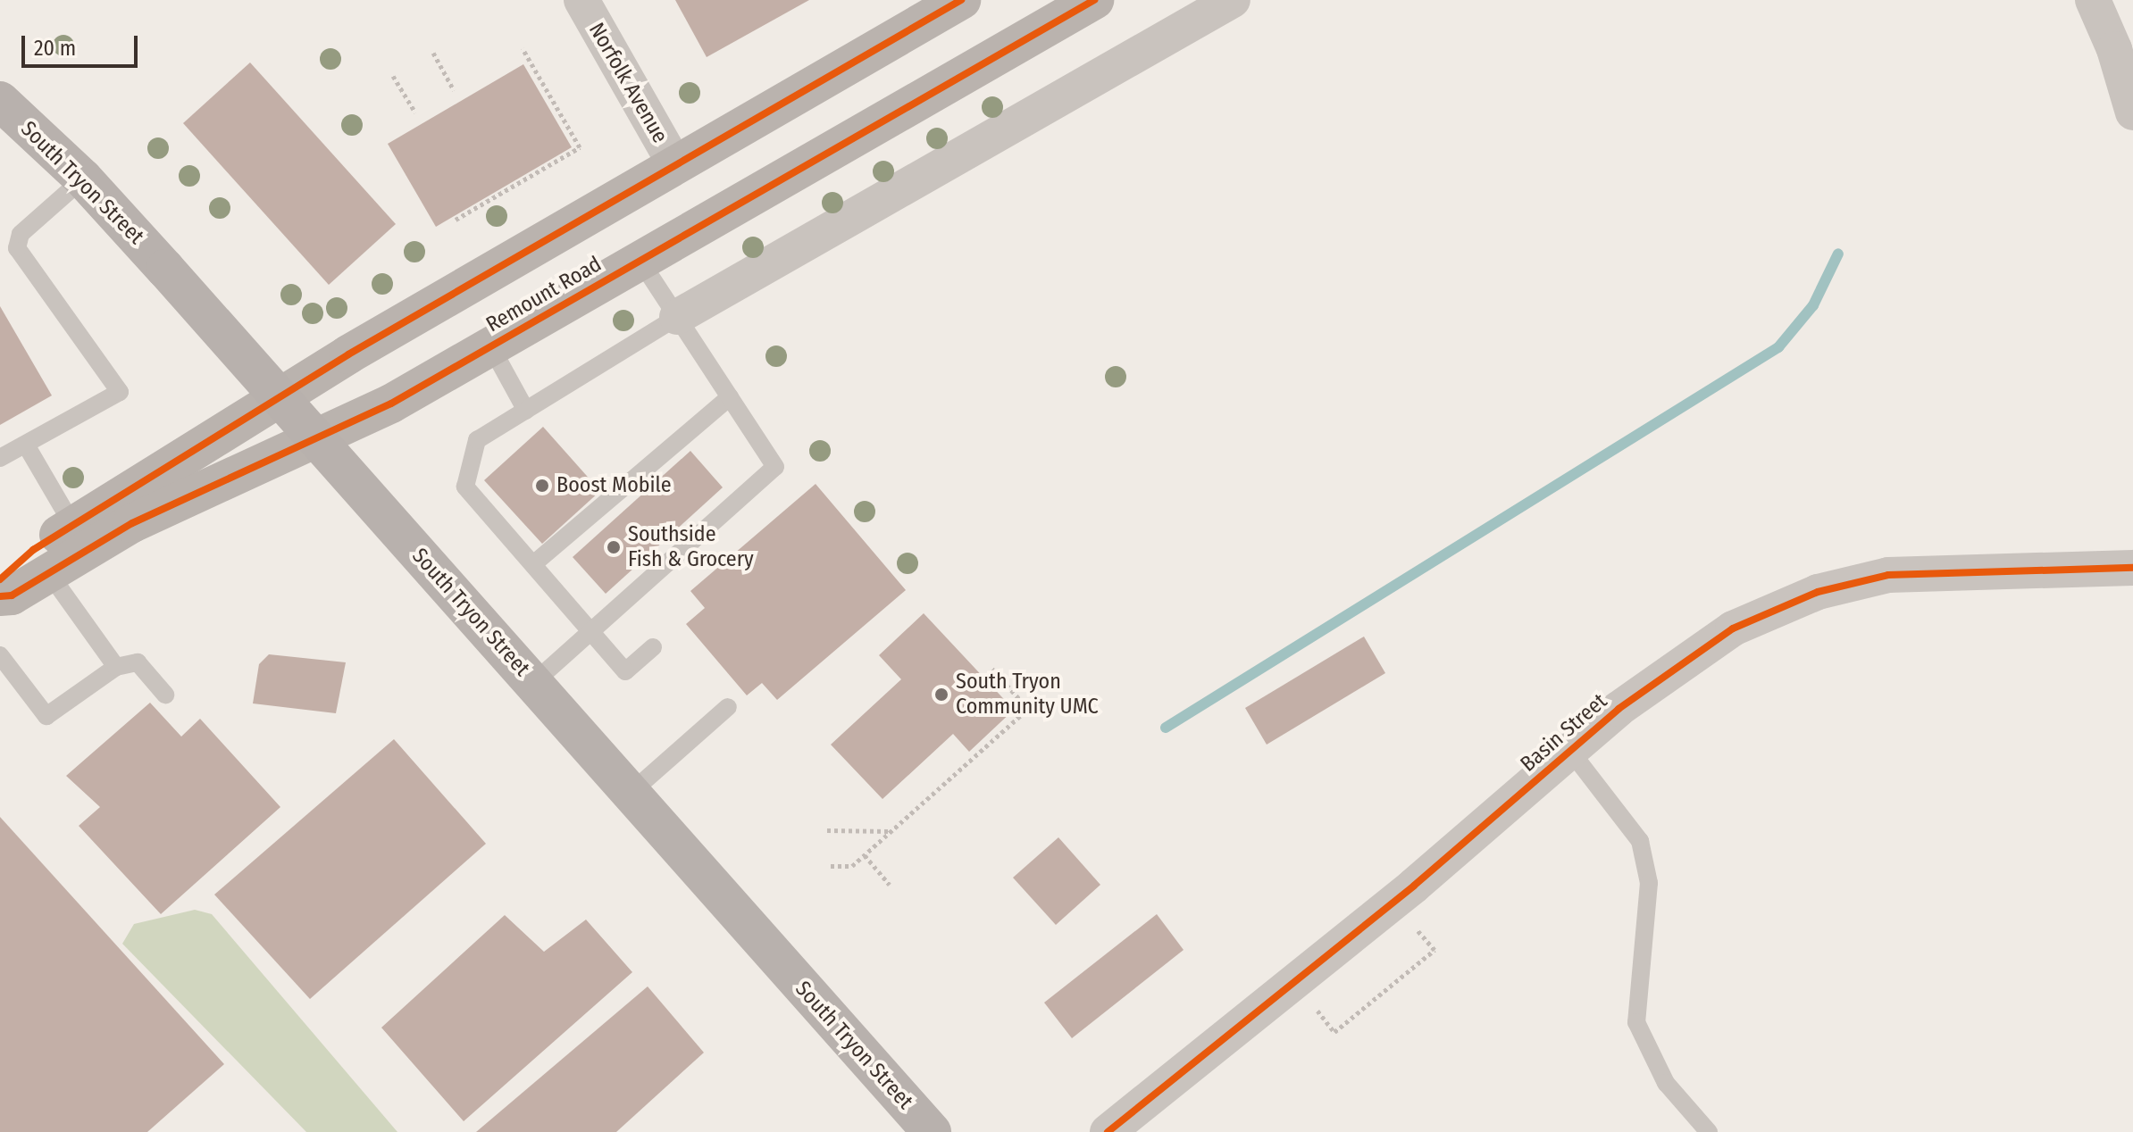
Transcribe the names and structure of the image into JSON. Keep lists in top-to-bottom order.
{
  "streets": {
    "main road": ["South Tryon Street", "Remount Road"],
    "street": ["Norfolk Avenue", "Basin Street"]
  },
  "crossings": [
    ["South Tryon Street", "Remount Road"]
  ],
  "places": ["Boost Mobile", "Southside Fish & Grocery", "South Tryon Community UMC"],
  "scale_bar": "20 m"
}
